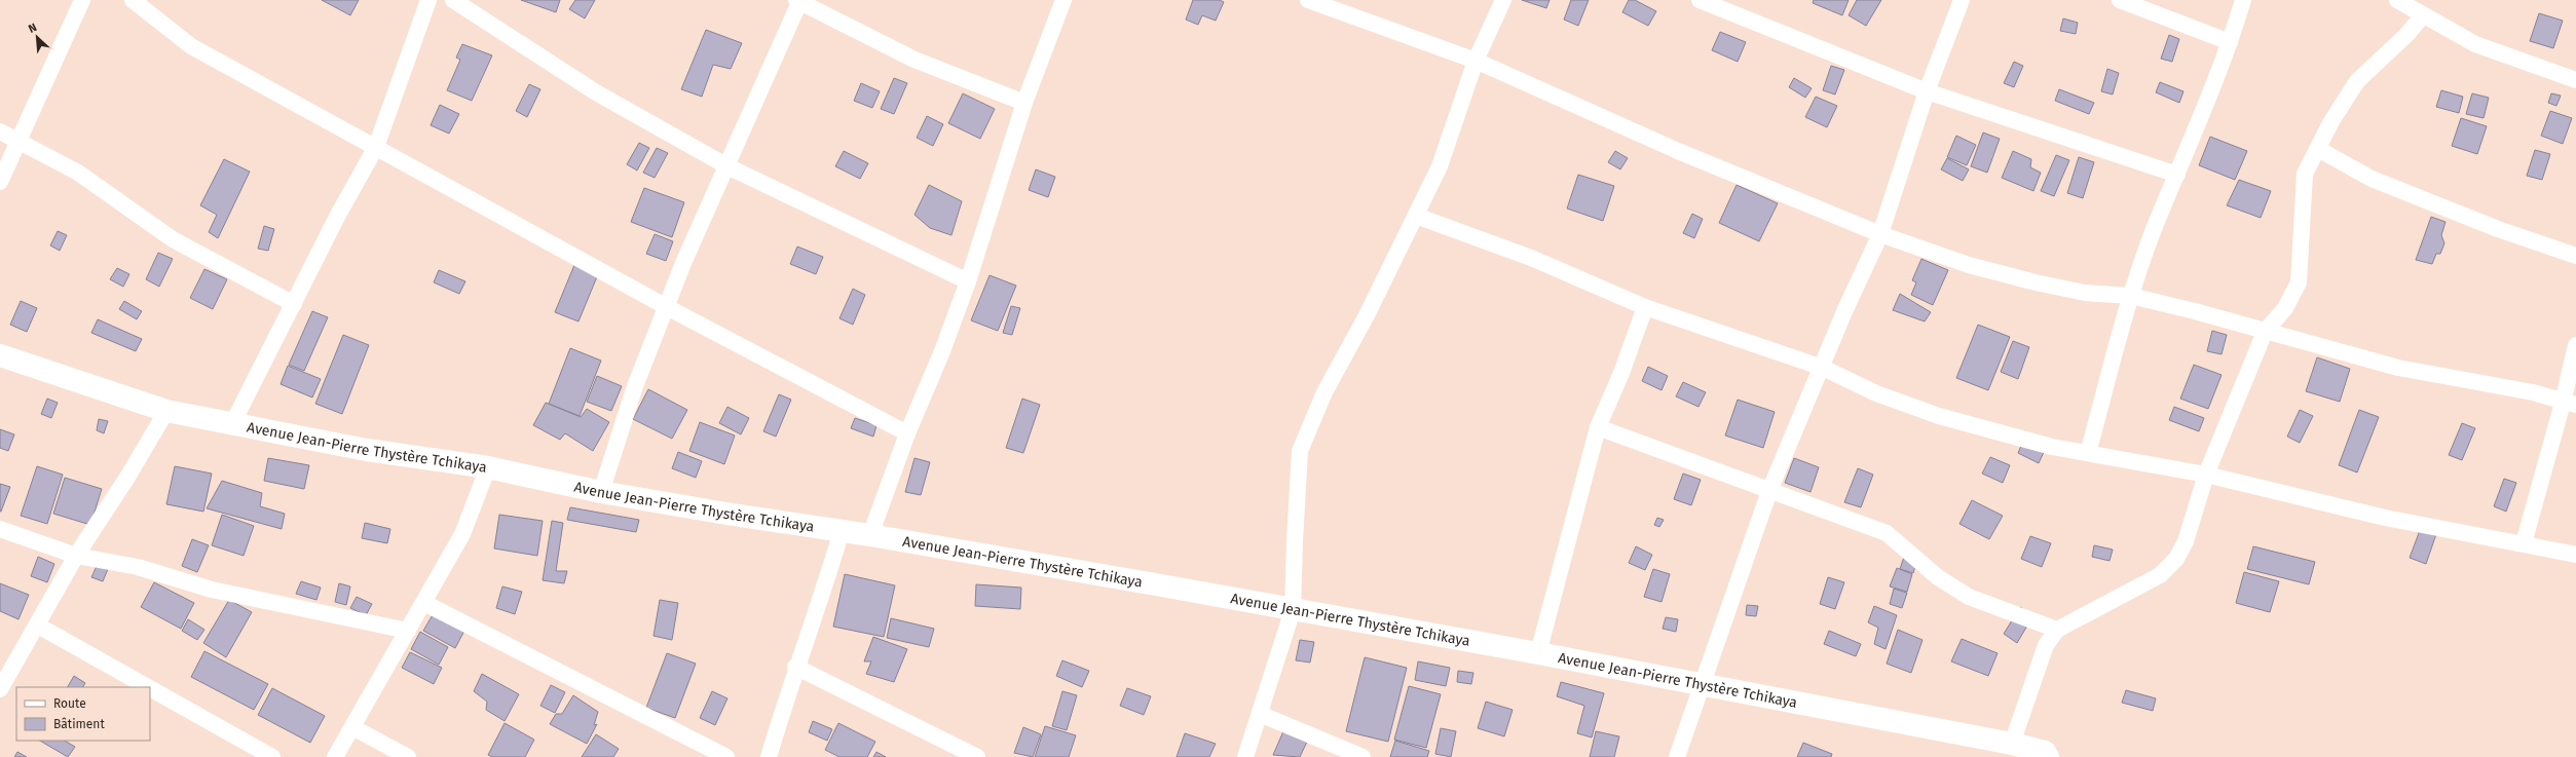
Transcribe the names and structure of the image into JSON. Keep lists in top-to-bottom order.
{
  "streets": {
    "street": ["Avenue Jean-Pierre Thystère Tchikaya"]
  },
  "legend": ["Route", "Bâtiment"],
  "north": "top left"
}
